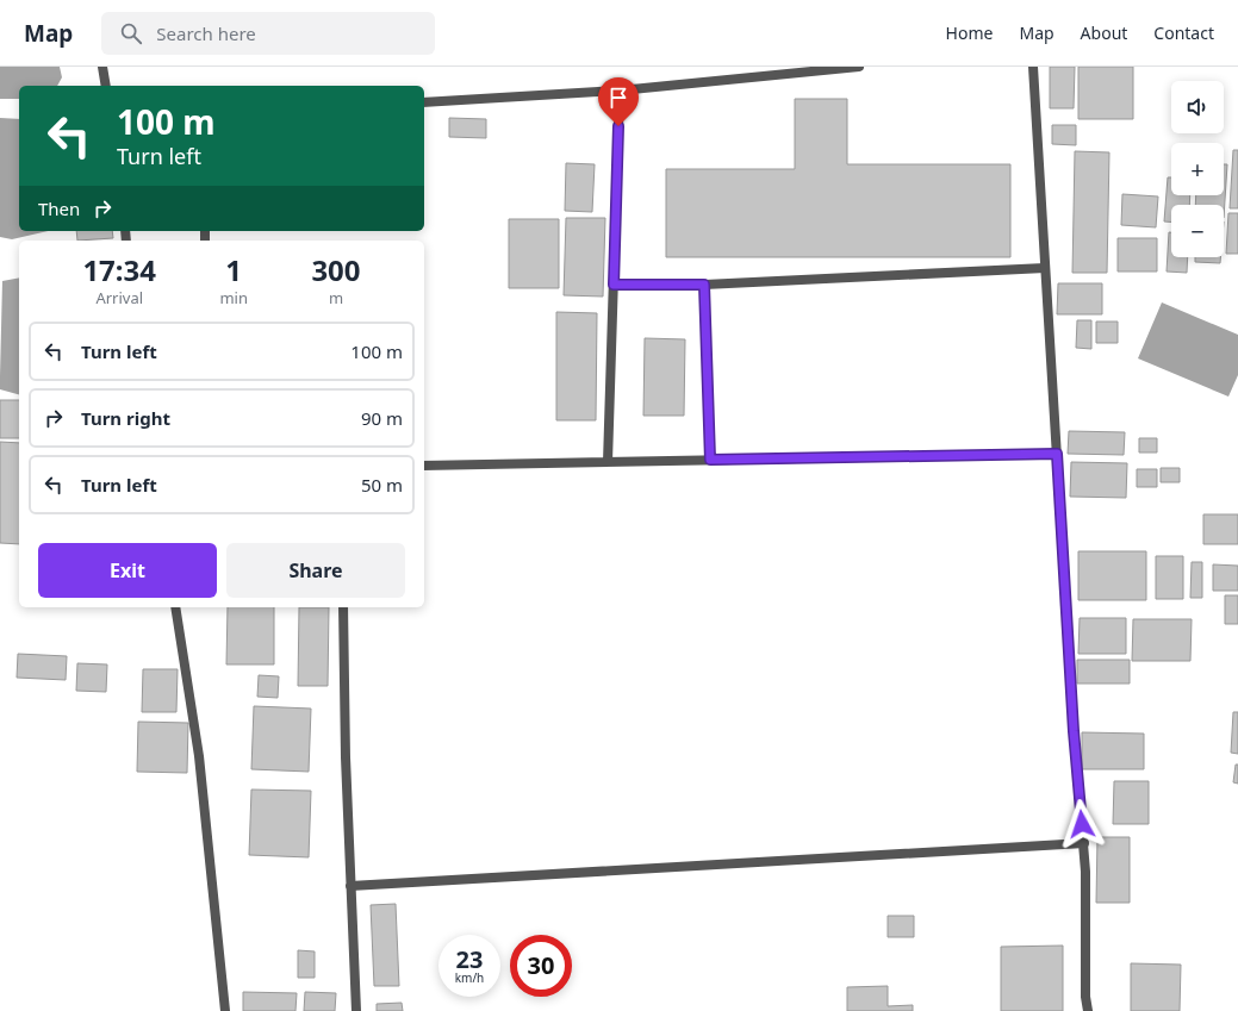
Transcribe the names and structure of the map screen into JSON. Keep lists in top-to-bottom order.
{
  "page": {
    "header": "Map",
    "search": "Search here",
    "nav": [
      "Home",
      "Map",
      "About",
      "Contact"
    ],
    "map_buttons": ["+", "−"],
    "turn": ["100 m", "Turn left"],
    "then": "Then",
    "eta": [
      "17:34",
      "Arrival",
      "1",
      "min",
      "300",
      "m"
    ],
    "list": [
      {
        "name": "Turn left",
        "value": "100 m"
      },
      {
        "name": "Turn right",
        "value": "90 m"
      },
      {
        "name": "Turn left",
        "value": "50 m"
      }
    ],
    "buttons": ["Exit", "Share"],
    "speed": "23 km/h",
    "limit": "30"
  }
}
